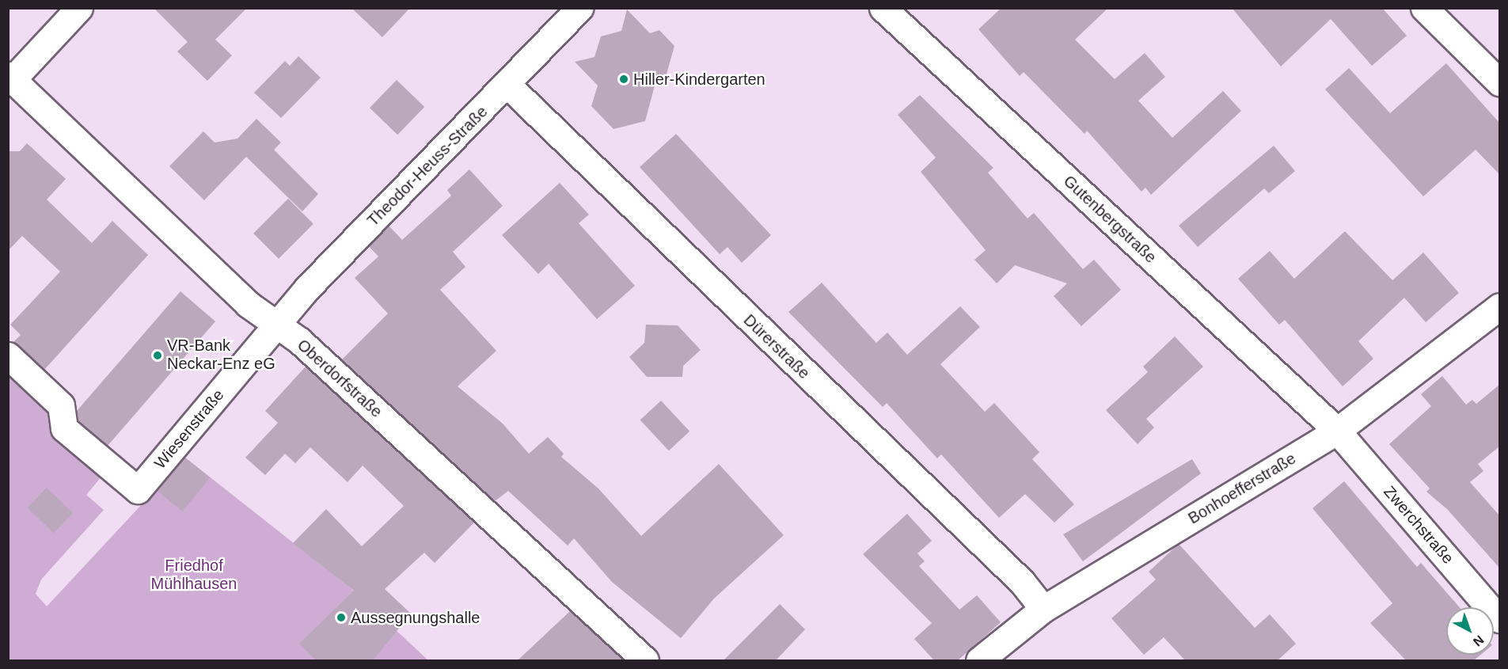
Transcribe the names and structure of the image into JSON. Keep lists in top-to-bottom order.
{
  "streets": {
    "street": [
      "Theodor-Heuss-Straße",
      "Gutenbergstraße",
      "Dürerstraße",
      "Oberdorfstraße",
      "Wiesenstraße",
      "Bonhoefferstraße",
      "Zwerchstraße"
    ]
  },
  "crossings": [
    ["Theodor-Heuss-Straße", "Dürerstraße"],
    ["Theodor-Heuss-Straße", "Oberdorfstraße"],
    ["Theodor-Heuss-Straße", "Wiesenstraße"],
    ["Gutenbergstraße", "Bonhoefferstraße"],
    ["Gutenbergstraße", "Zwerchstraße"],
    ["Dürerstraße", "Bonhoefferstraße"],
    ["Oberdorfstraße", "Wiesenstraße"],
    ["Bonhoefferstraße", "Zwerchstraße"]
  ],
  "parks": ["Friedhof Mühlhausen"],
  "places": ["Hiller-Kindergarten", "VR-Bank Neckar-Enz eG", "Aussegnungshalle"],
  "north": "bottom right"
}
